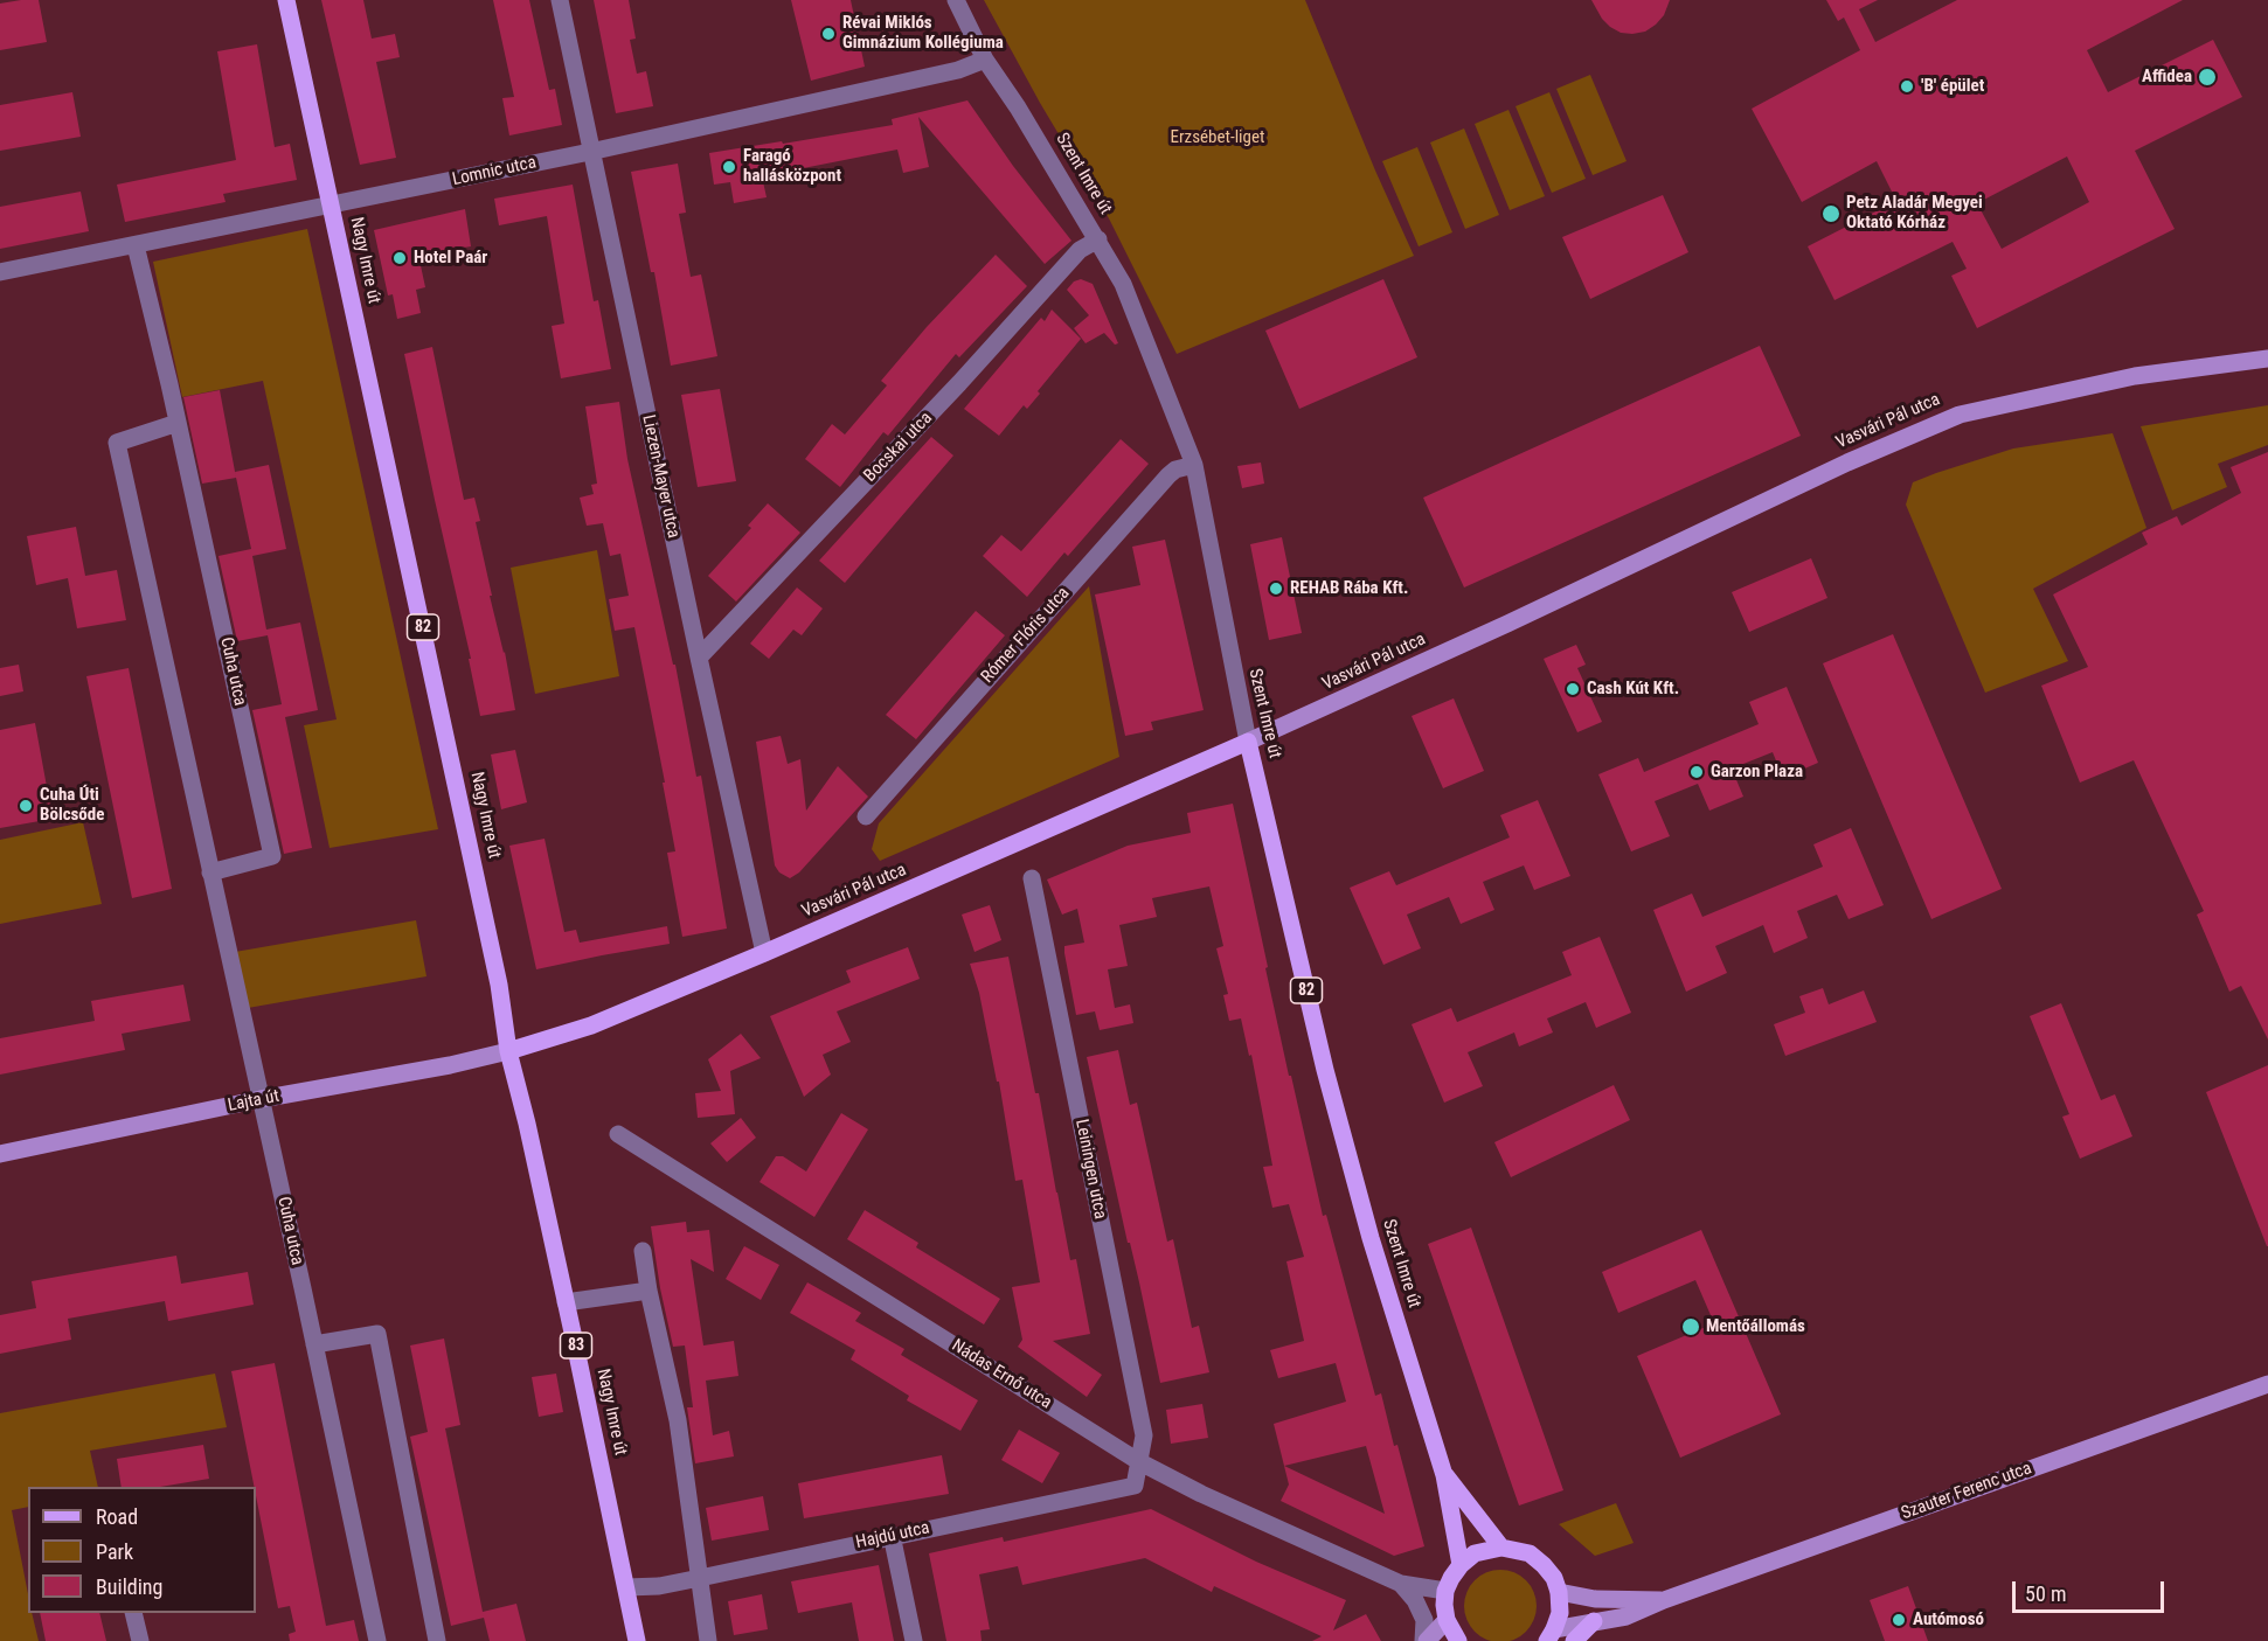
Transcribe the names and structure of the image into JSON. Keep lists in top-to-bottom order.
{
  "streets": {
    "main road": [
      "Szent Imre út",
      "Nagy Imre út",
      "Vasvári Pál utca",
      "82",
      "83"
    ],
    "street": [
      "Lomnic utca",
      "Bocskai utca",
      "Liezen-Mayer utca",
      "Rómer Flóris utca",
      "Cuha utca",
      "Lajta út",
      "Leiningen utca",
      "Nádas Ernő utca",
      "Szauter Ferenc utca",
      "Hajdú utca"
    ]
  },
  "crossings": [
    ["Lomnic utca", "Szent Imre út"],
    ["Lomnic utca", "Nagy Imre út"],
    ["Lomnic utca", "Liezen-Mayer utca"],
    ["Lomnic utca", "Cuha utca"],
    ["Szent Imre út", "Vasvári Pál utca"],
    ["Szent Imre út", "Bocskai utca"],
    ["Szent Imre út", "Rómer Flóris utca"],
    ["Nagy Imre út", "Vasvári Pál utca"],
    ["Nagy Imre út", "Lajta út"],
    ["Nagy Imre út", "Hajdú utca"],
    ["Vasvári Pál utca", "Liezen-Mayer utca"],
    ["Vasvári Pál utca", "Lajta út"],
    ["Bocskai utca", "Liezen-Mayer utca"],
    ["Cuha utca", "Lajta út"],
    ["Leiningen utca", "Nádas Ernő utca"],
    ["Leiningen utca", "Hajdú utca"],
    ["Nádas Ernő utca", "Hajdú utca"]
  ],
  "parks": ["Erzsébet-liget"],
  "places": [
    "Révai Miklós Gimnázium Kollégiuma",
    "Affidea",
    "'B' épület",
    "Faragó hallásközpont",
    "Petz Aladár Megyei Oktató Kórház",
    "Hotel Paár",
    "REHAB Rába Kft.",
    "Cash Kút Kft.",
    "Garzon Plaza",
    "Cuha Úti Bölcsőde",
    "Mentőállomás",
    "Autómosó"
  ],
  "legend": ["Road", "Park", "Building"],
  "scale_bar": "50 m"
}
